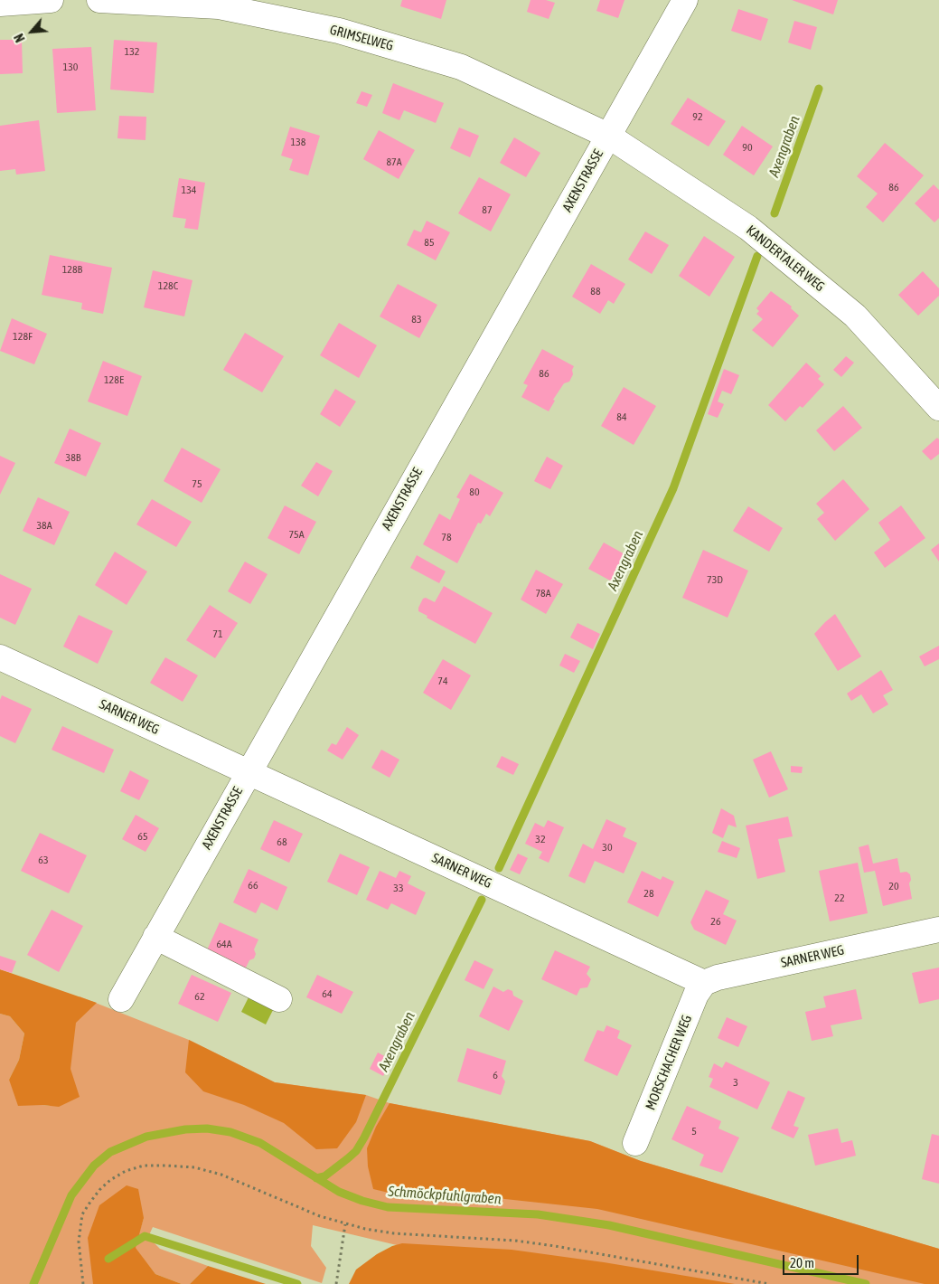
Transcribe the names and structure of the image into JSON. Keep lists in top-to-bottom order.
{
  "streets": {
    "street": [
      "GRIMSELWEG",
      "AXENSTRASSE",
      "KANDERTALER WEG",
      "SARNER WEG",
      "MORSCHACHER WEG"
    ]
  },
  "crossings": [
    ["GRIMSELWEG", "AXENSTRASSE"],
    ["GRIMSELWEG", "KANDERTALER WEG"],
    ["AXENSTRASSE", "KANDERTALER WEG"],
    ["AXENSTRASSE", "SARNER WEG"],
    ["SARNER WEG", "MORSCHACHER WEG"]
  ],
  "water": ["Axengraben", "Schmöckpfuhlgraben"],
  "house_numbers": [
    "132",
    "130",
    "92",
    "138",
    "90",
    "87A",
    "86",
    "134",
    "87",
    "85",
    "128B",
    "128C",
    "88",
    "83",
    "128F",
    "86",
    "128E",
    "84",
    "38B",
    "75",
    "80",
    "38A",
    "75A",
    "78",
    "73D",
    "78A",
    "71",
    "74",
    "65",
    "32",
    "68",
    "30",
    "63",
    "66",
    "20",
    "33",
    "28",
    "22",
    "26",
    "64A",
    "64",
    "62",
    "6",
    "3",
    "5"
  ],
  "scale_bar": "20 m",
  "north": "bottom left"
}
